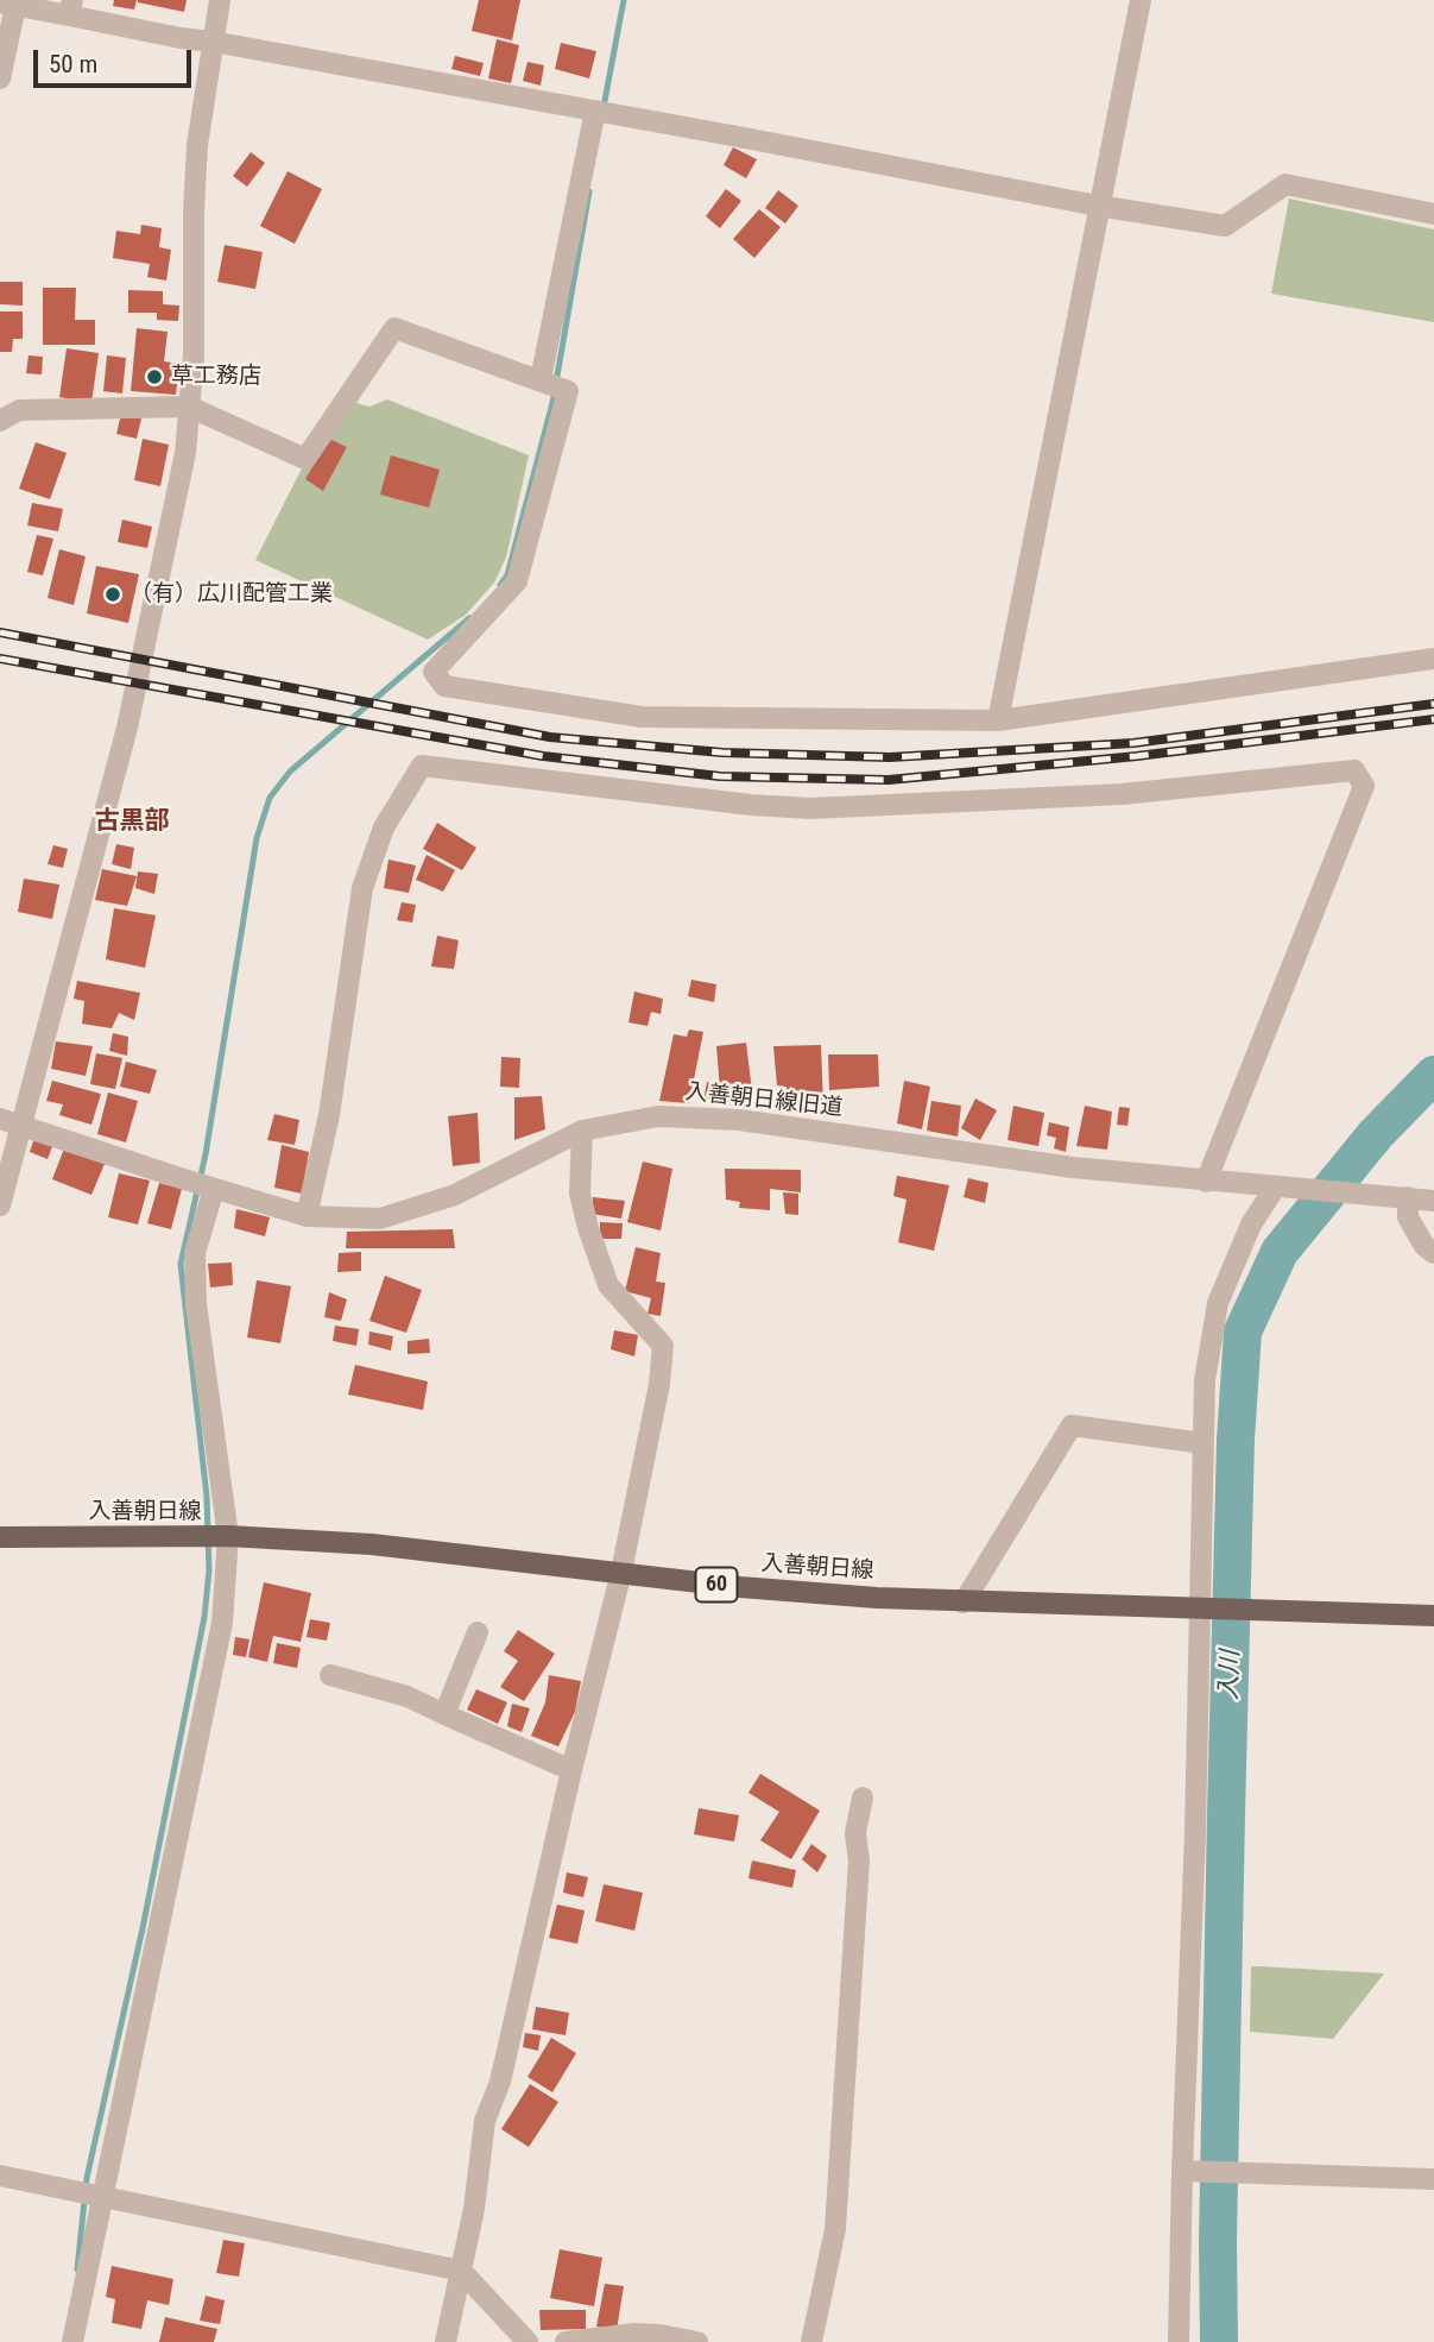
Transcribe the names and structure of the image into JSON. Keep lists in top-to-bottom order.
{
  "streets": {
    "main road": ["入善朝日線", "60"],
    "street": ["入善朝日線旧道"]
  },
  "districts": ["古黒部"],
  "water": ["入川"],
  "places": ["草工務店", "（有）広川配管工業"],
  "scale_bar": "50 m"
}
